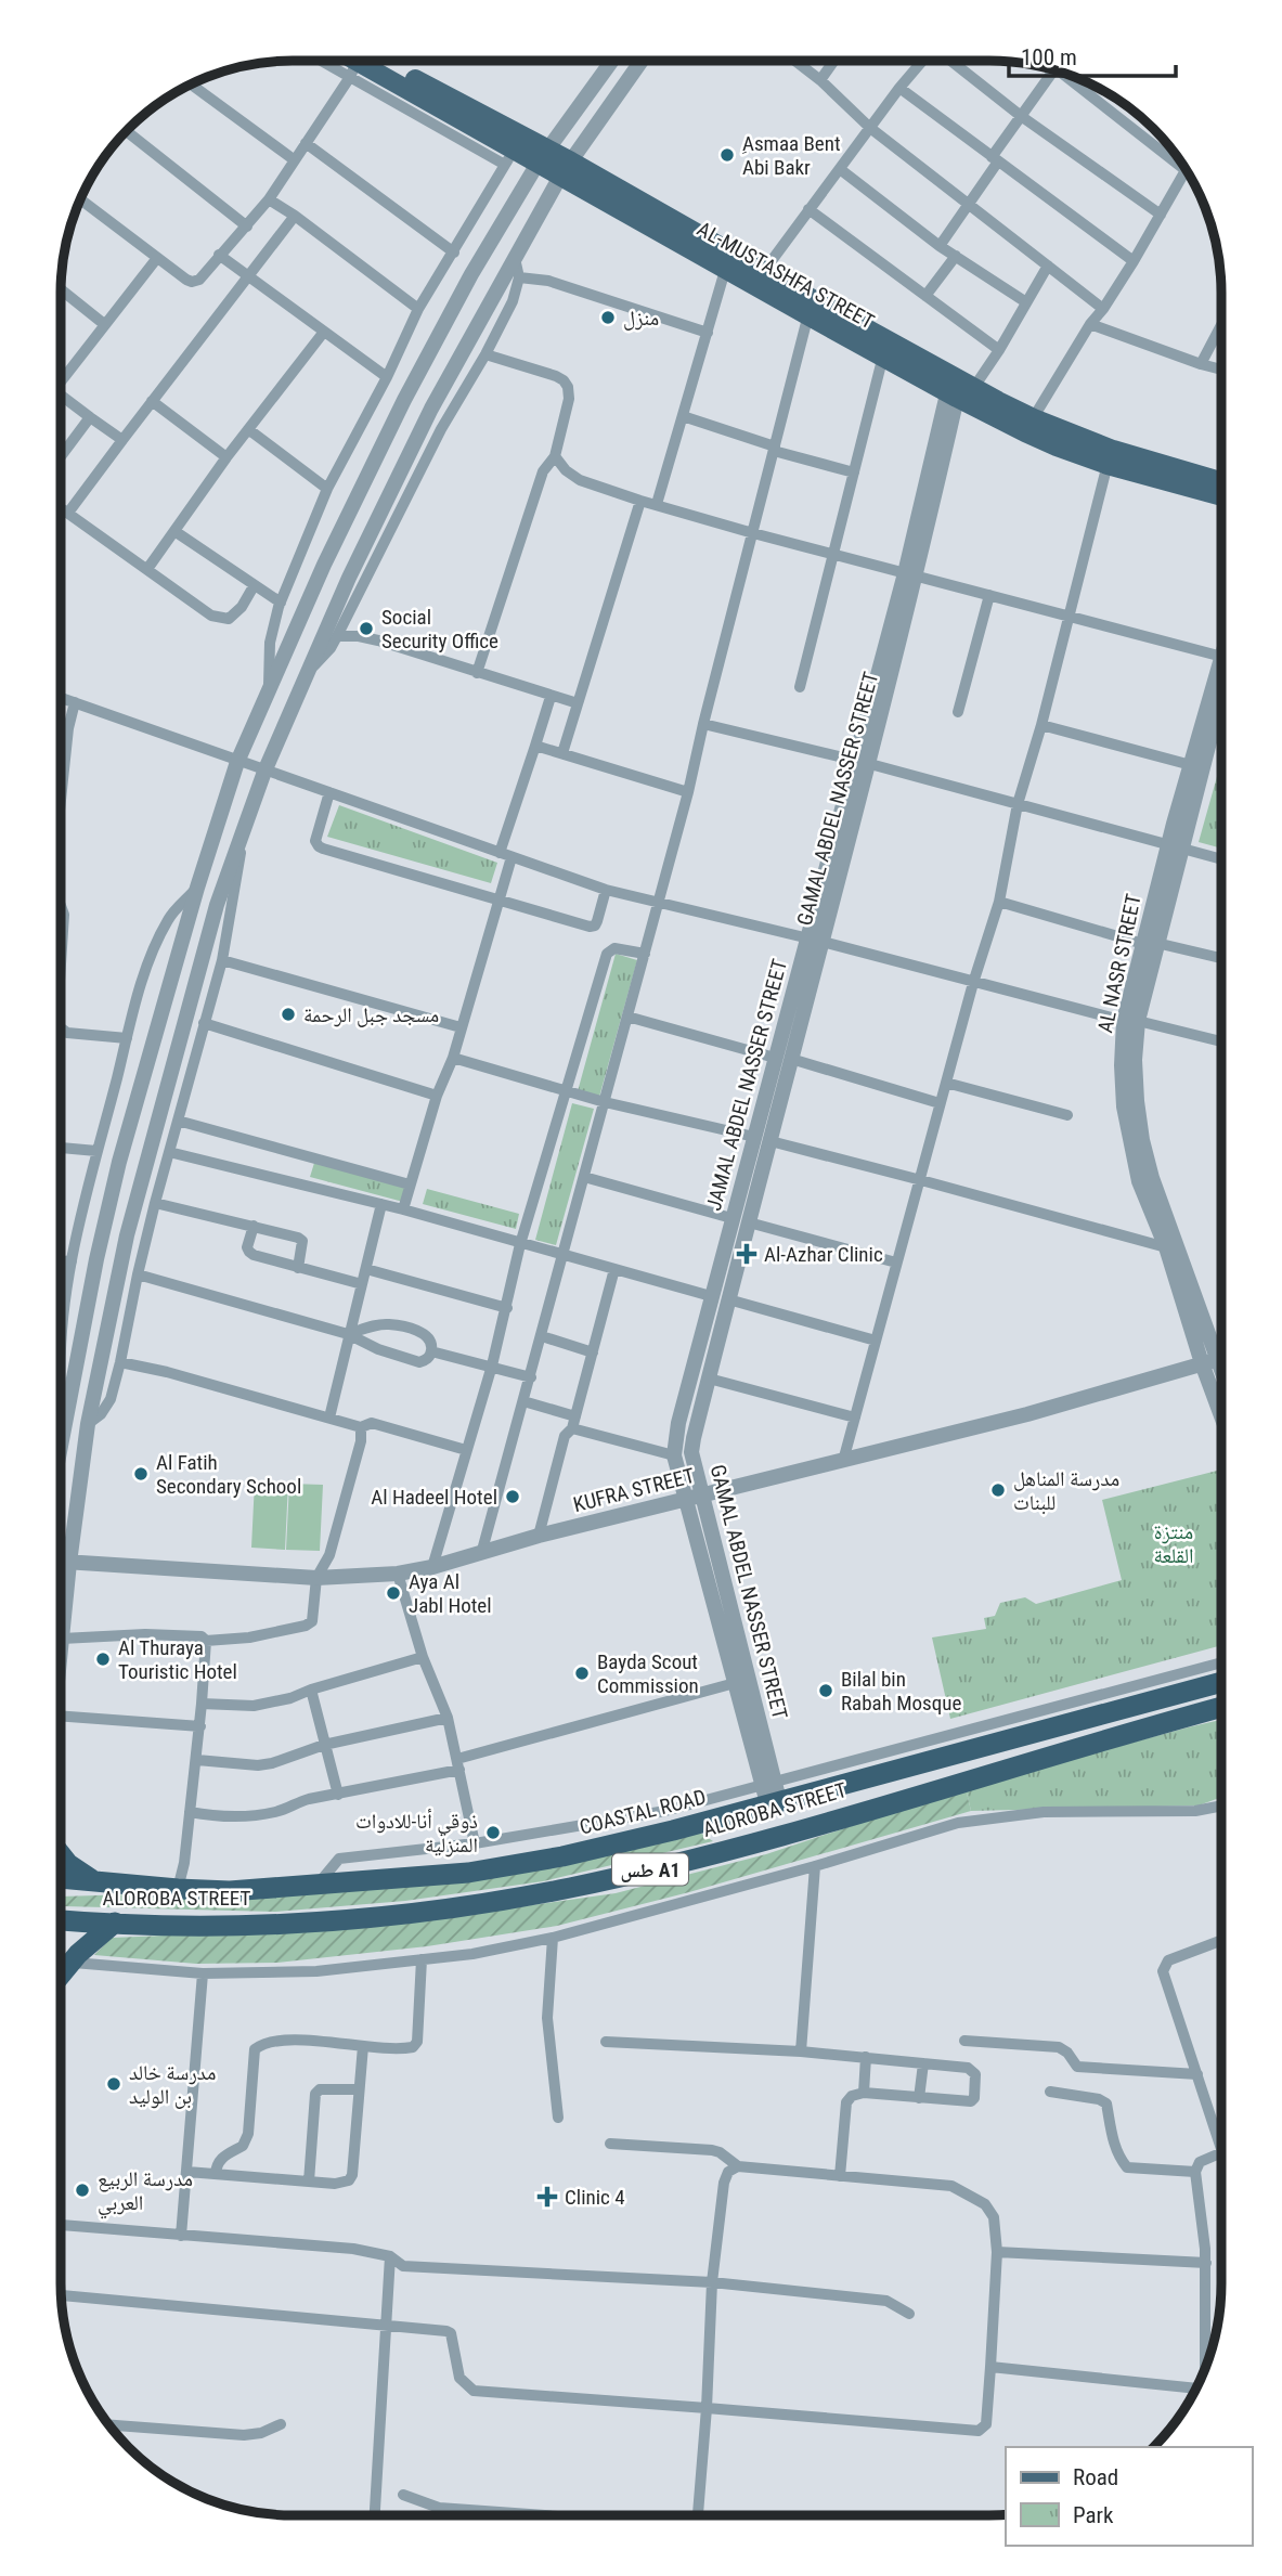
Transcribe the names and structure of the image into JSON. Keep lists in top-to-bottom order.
{
  "streets": {
    "highway": ["ALOROBA STREET", "COASTAL ROAD", "طس A1"],
    "main road": ["AL-MUSTASHFA STREET"],
    "street": [
      "GAMAL ABDEL NASSER STREET",
      "AL NASR STREET",
      "JAMAL ABDEL NASSER STREET",
      "KUFRA STREET"
    ]
  },
  "crossings": [
    ["AL-MUSTASHFA STREET", "JAMAL ABDEL NASSER STREET"],
    ["GAMAL ABDEL NASSER STREET", "JAMAL ABDEL NASSER STREET"],
    ["GAMAL ABDEL NASSER STREET", "KUFRA STREET"],
    ["GAMAL ABDEL NASSER STREET", "COASTAL ROAD"],
    ["AL NASR STREET", "KUFRA STREET"],
    ["JAMAL ABDEL NASSER STREET", "KUFRA STREET"],
    ["JAMAL ABDEL NASSER STREET", "COASTAL ROAD"]
  ],
  "parks": ["منتزة القلعة"],
  "places": {
    "other": [
      "ِAsmaa Bent Abi Bakr",
      "منزل",
      "Social Security Office",
      "مسجد جبل الرحمة",
      "Al Fatih Secondary School",
      "مدرسة المناهل للبنات",
      "Al Hadeel Hotel",
      "Aya Al Jabl Hotel",
      "Al Thuraya Touristic Hotel",
      "Bayda Scout Commission",
      "Bilal bin Rabah Mosque",
      "ذوقي أنا-للادوات المنزلية",
      "مدرسة خالد بن الوليد",
      "مدرسة الربيع العربي"
    ],
    "health": ["Al-Azhar Clinic", "Clinic 4"]
  },
  "legend": ["Road", "Park"],
  "scale_bar": "100 m"
}
